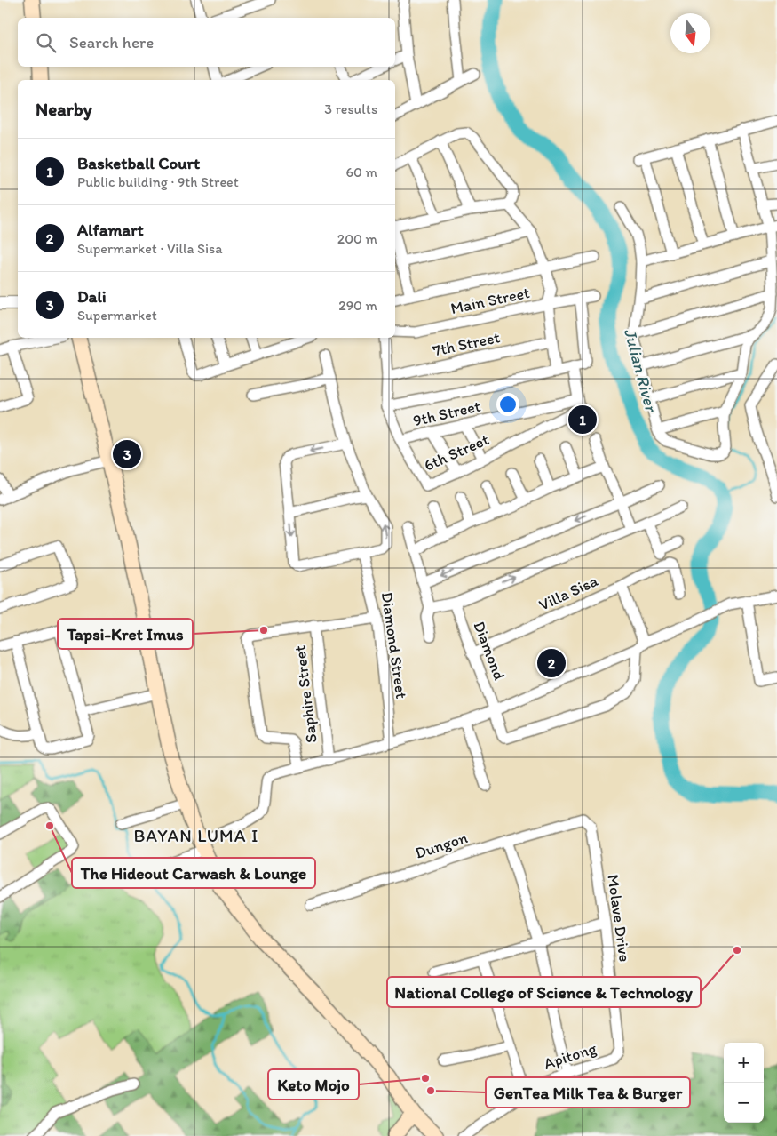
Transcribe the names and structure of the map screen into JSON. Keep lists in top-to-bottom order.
{
  "streets": {
    "street": [
      "Main Street",
      "7th Street",
      "9th Street",
      "6th Street",
      "Villa Sisa",
      "Diamond Street",
      "Diamond",
      "Saphire Street",
      "Dungon",
      "Molave Drive",
      "Apitong"
    ]
  },
  "crossings": [
    ["7th Street", "6th Street"],
    ["9th Street", "6th Street"],
    ["Villa Sisa", "Diamond"],
    ["Dungon", "Molave Drive"],
    ["Molave Drive", "Apitong"]
  ],
  "districts": ["BAYAN LUMA I"],
  "water": ["Julian River"],
  "places": [
    "Tapsi-Kret Imus",
    "The Hideout Carwash & Lounge",
    "National College of Science & Technology",
    "Keto Mojo",
    "GenTea Milk Tea & Burger"
  ],
  "north": "bottom",
  "page": {
    "search": "Search here",
    "heading": ["Nearby", "3 results"],
    "list": [
      {
        "mark": "1",
        "name": "Basketball Court",
        "note": "Public building · 9th Street",
        "value": "60 m"
      },
      {
        "mark": "2",
        "name": "Alfamart",
        "note": "Supermarket · Villa Sisa",
        "value": "200 m"
      },
      {
        "mark": "3",
        "name": "Dali",
        "note": "Supermarket",
        "value": "290 m"
      }
    ],
    "pins": ["1", "3", "2"],
    "map_buttons": ["+", "−"]
  }
}
